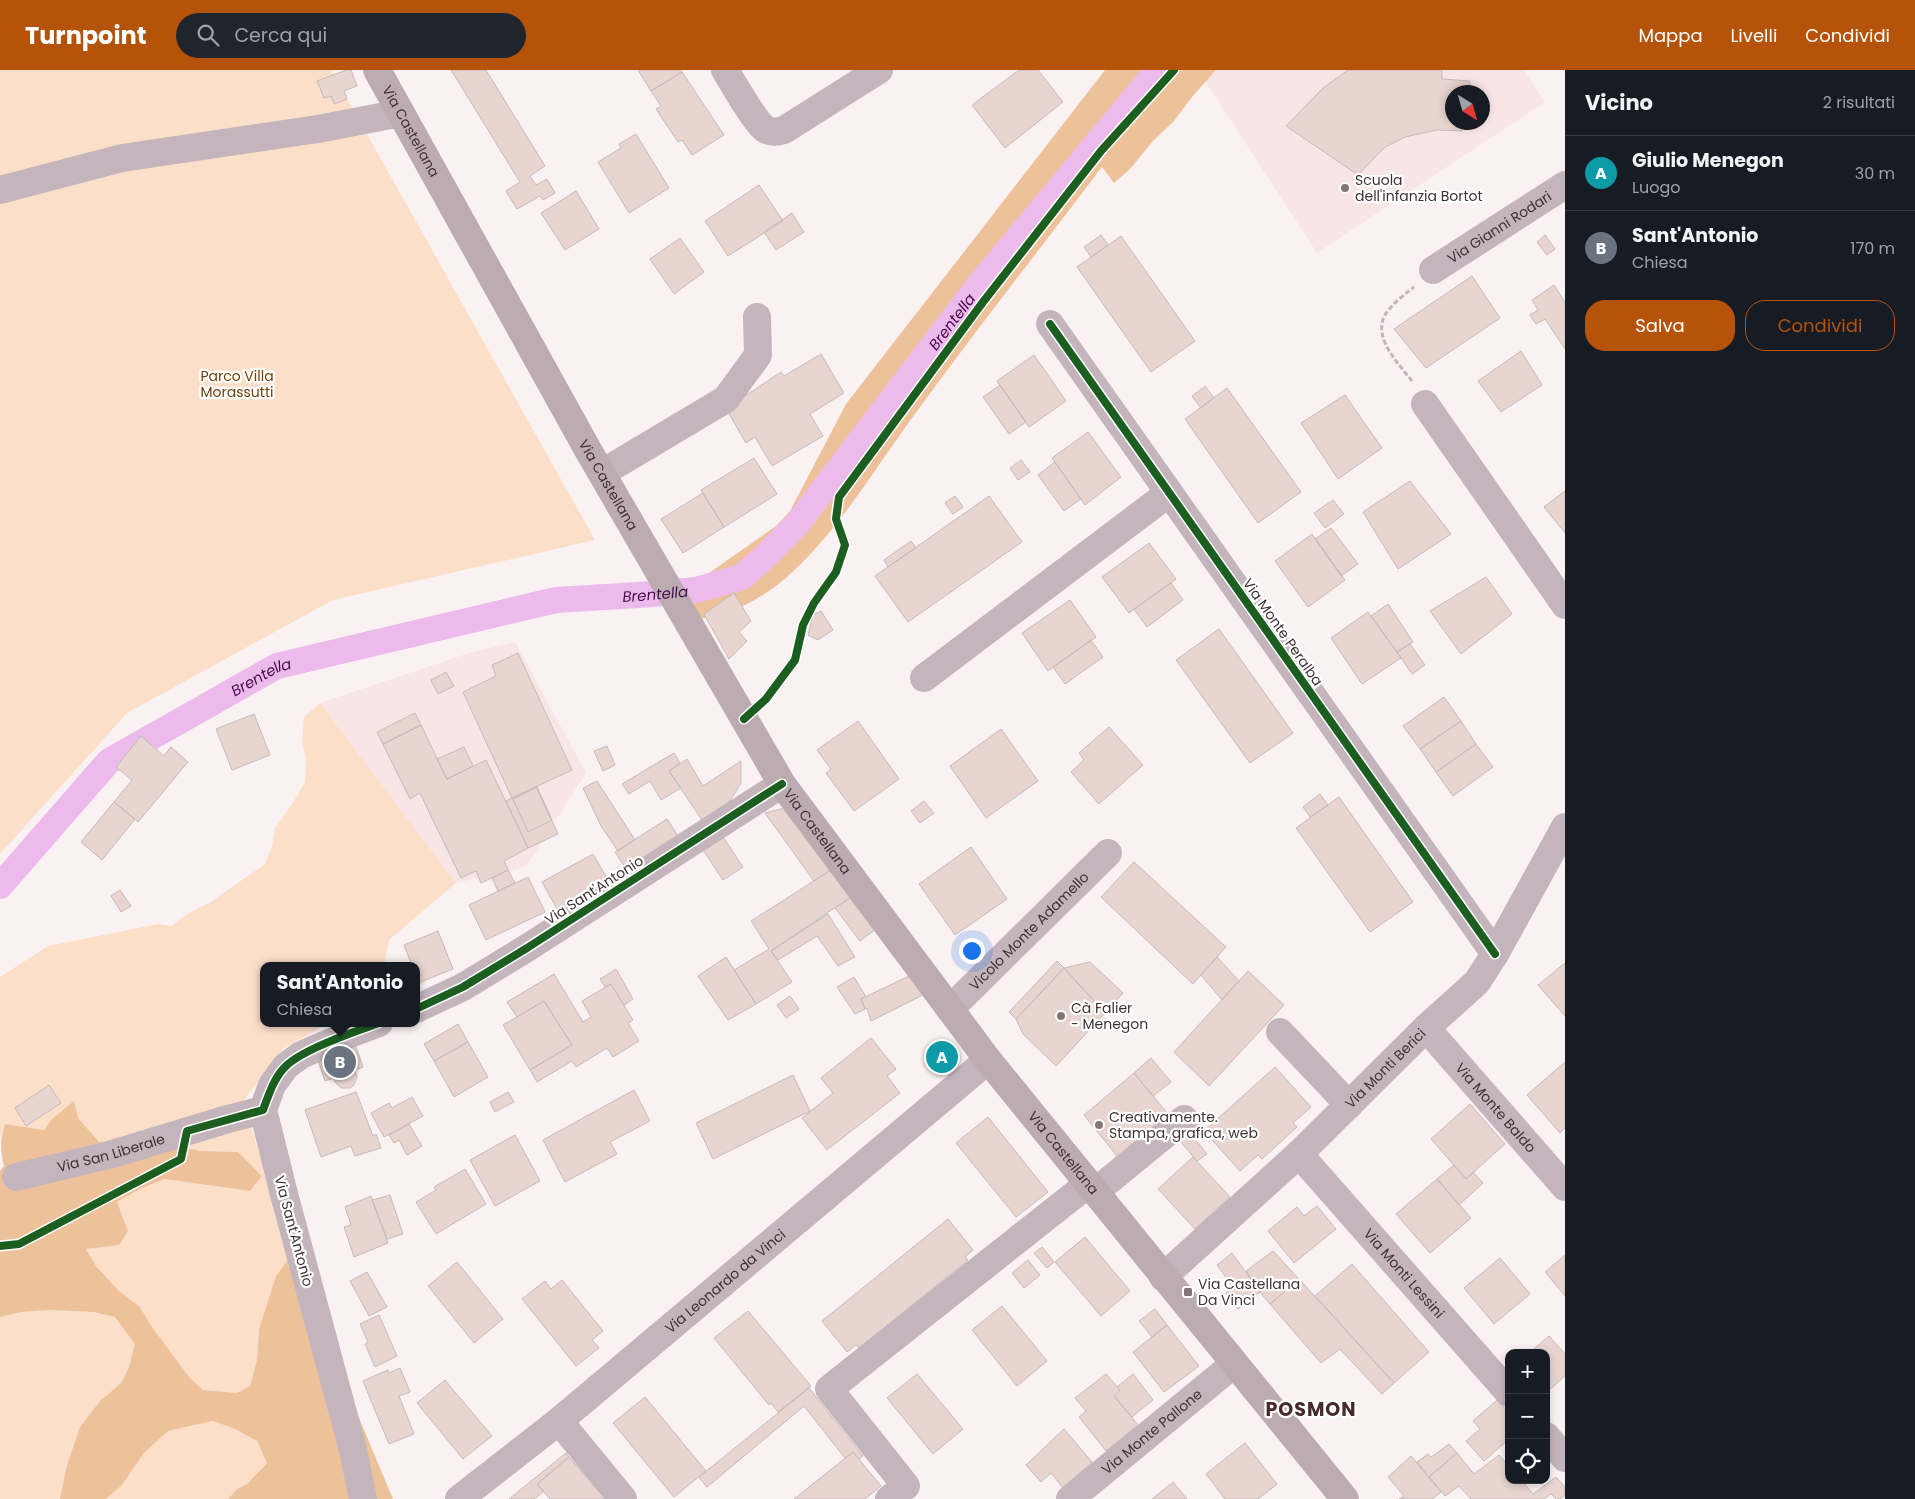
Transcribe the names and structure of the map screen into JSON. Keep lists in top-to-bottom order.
{
  "streets": {
    "main road": ["Via Castellana"],
    "street": [
      "Via Gianni Rodari",
      "Via Monte Peralba",
      "Via Sant'Antonio",
      "Vicolo Monte Adamello",
      "Via Monti Berici",
      "Via Monte Baldo",
      "Via San Liberale",
      "Via Monti Lessini",
      "Via Leonardo da Vinci",
      "Via Monte Pallone"
    ]
  },
  "crossings": [
    ["Via Castellana", "Via Sant'Antonio"],
    ["Via Castellana", "Vicolo Monte Adamello"],
    ["Via Castellana", "Via Monti Berici"],
    ["Via Castellana", "Via Leonardo da Vinci"],
    ["Via Castellana", "Via Monte Pallone"],
    ["Via Monte Peralba", "Via Monti Berici"],
    ["Via Sant'Antonio", "Via San Liberale"],
    ["Via Monti Berici", "Via Monte Baldo"],
    ["Via Monti Berici", "Via Monti Lessini"]
  ],
  "districts": ["POSMON"],
  "water": ["Brentella"],
  "parks": ["Parco Villa Morassutti"],
  "places": {
    "other": ["Scuola dell'infanzia Bortot", "Cà Falier - Menegon", "Creativamente. Stampa, grafica, web"],
    "transit": ["Via Castellana Da Vinci"]
  },
  "north": "bottom right",
  "page": {
    "header": "Turnpoint",
    "search": "Cerca qui",
    "nav": ["Mappa", "Livelli", "Condividi"],
    "heading": ["Vicino", "2 risultati"],
    "list": [
      {
        "mark": "A",
        "name": "Giulio Menegon",
        "note": "Luogo",
        "value": "30 m"
      },
      {
        "mark": "B",
        "name": "Sant'Antonio",
        "note": "Chiesa",
        "value": "170 m"
      }
    ],
    "buttons": ["Salva", "Condividi"],
    "popup": ["Sant'Antonio", "Chiesa"],
    "pins": ["A", "B"],
    "map_buttons": ["+", "−"]
  }
}
